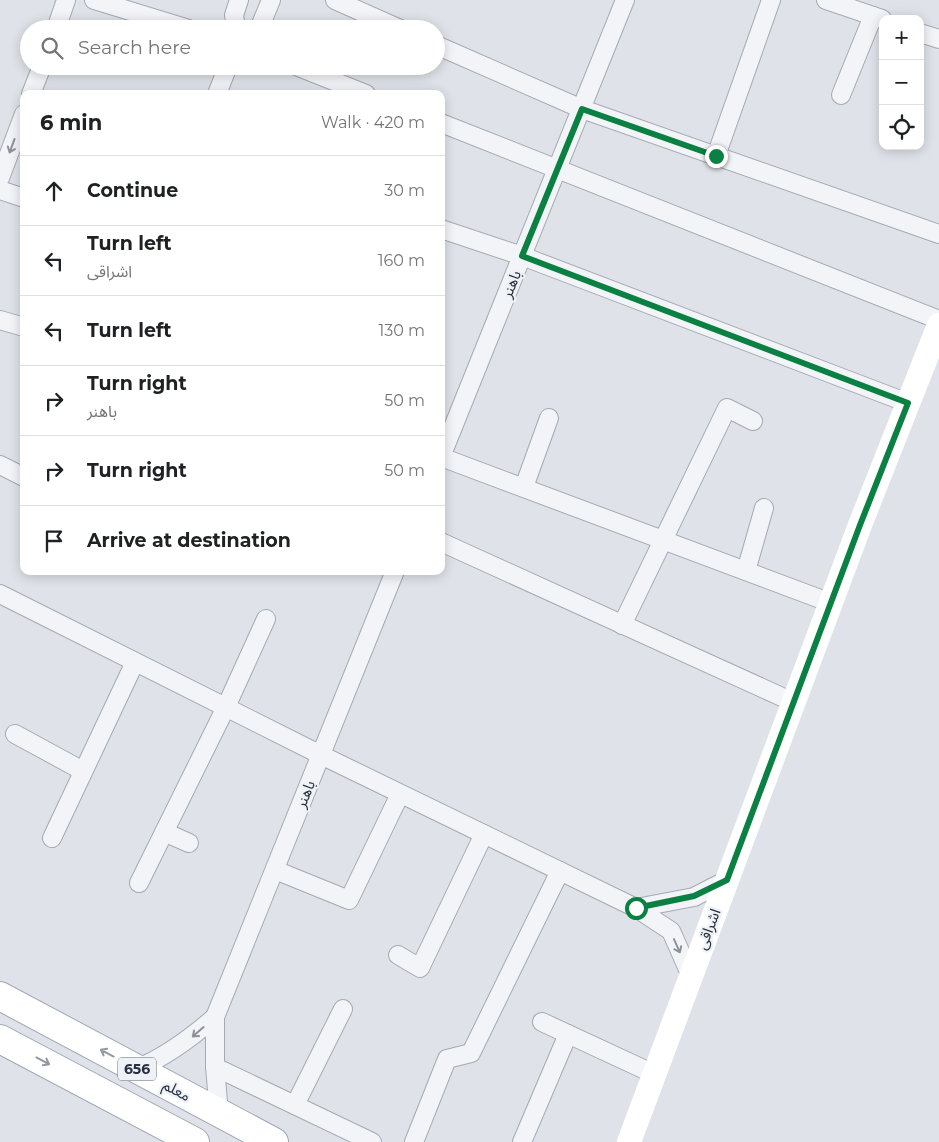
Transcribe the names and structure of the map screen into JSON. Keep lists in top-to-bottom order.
{
  "streets": {
    "main road": ["656", "معلم"],
    "street": ["باهنر", "اشراقی"]
  },
  "page": {
    "map_buttons": ["+", "−"],
    "search": "Search here",
    "heading": ["6 min", "Walk · 420 m"],
    "list": [
      ["Continue", "30 m"],
      ["Turn left", "اشراقی", "160 m"],
      ["Turn left", "130 m"],
      ["Turn right", "باهنر", "50 m"],
      ["Turn right", "50 m"],
      "Arrive at destination"
    ]
  }
}
